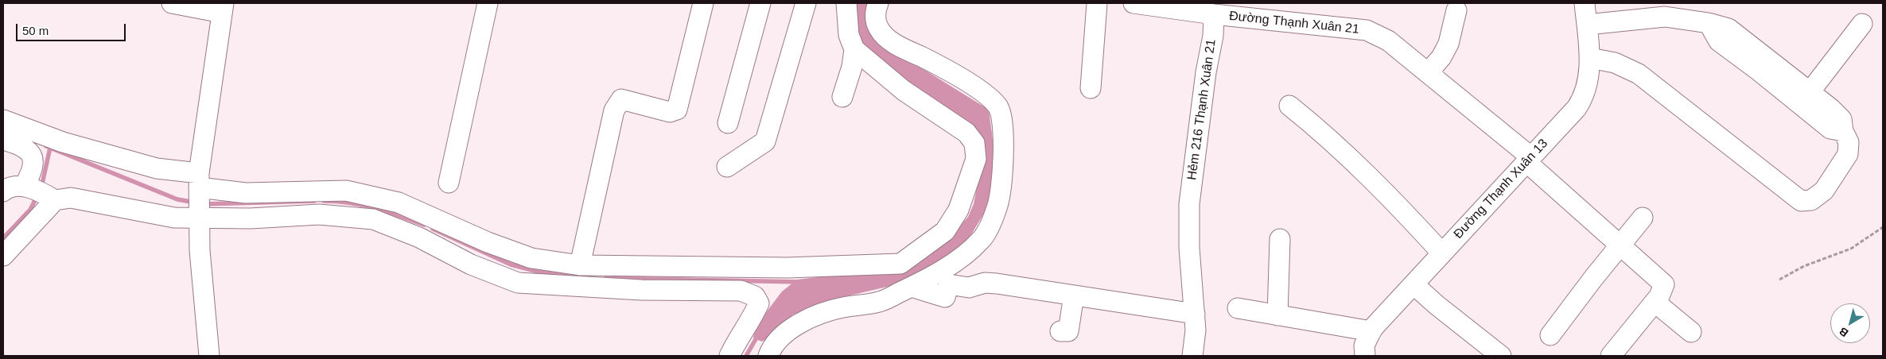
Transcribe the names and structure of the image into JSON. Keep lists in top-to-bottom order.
{
  "streets": {
    "street": ["Đường Thạnh Xuân 21", "Hẻm 216 Thạnh Xuân 21", "Đường Thạnh Xuân 13"]
  },
  "crossings": [
    ["Đường Thạnh Xuân 21", "Hẻm 216 Thạnh Xuân 21"],
    ["Đường Thạnh Xuân 21", "Đường Thạnh Xuân 13"]
  ],
  "scale_bar": "50 m",
  "north": "bottom left"
}
